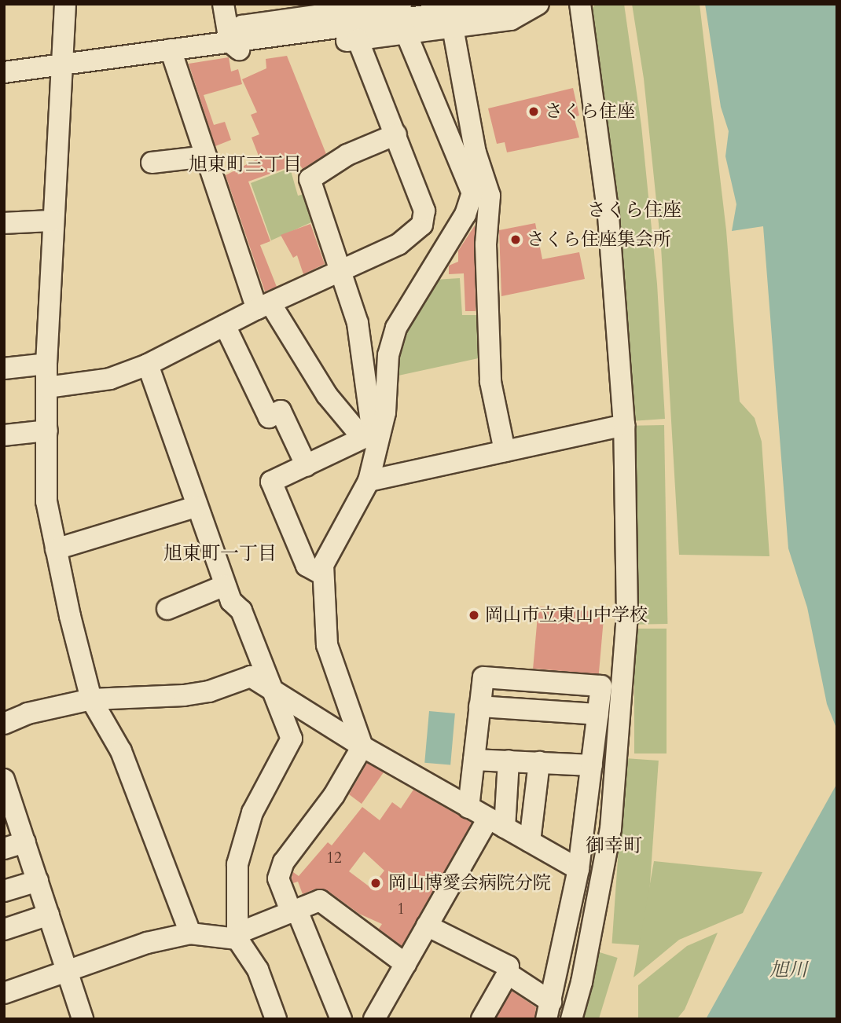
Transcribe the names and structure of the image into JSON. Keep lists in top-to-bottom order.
{
  "districts": [
    "旭東町三丁目",
    "さくら住座",
    "旭東町一丁目",
    "御幸町"
  ],
  "water": ["旭川"],
  "places": [
    "さくら住座",
    "さくら住座集会所",
    "岡山市立東山中学校",
    "岡山博愛会病院分院"
  ],
  "house_numbers": ["12", "1"]
}
